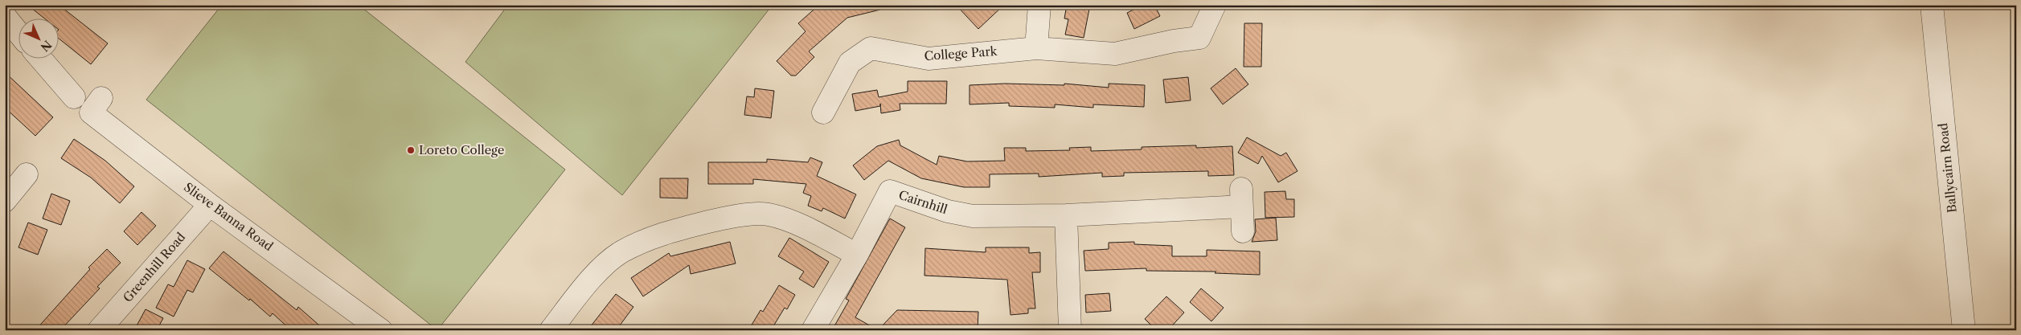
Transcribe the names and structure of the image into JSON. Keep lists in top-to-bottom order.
{
  "streets": {
    "street": [
      "College Park",
      "Ballycairn Road",
      "Cairnhill",
      "Slieve Banna Road",
      "Greenhill Road"
    ]
  },
  "crossings": [
    ["Slieve Banna Road", "Greenhill Road"]
  ],
  "places": ["Loreto College"],
  "north": "bottom right"
}
